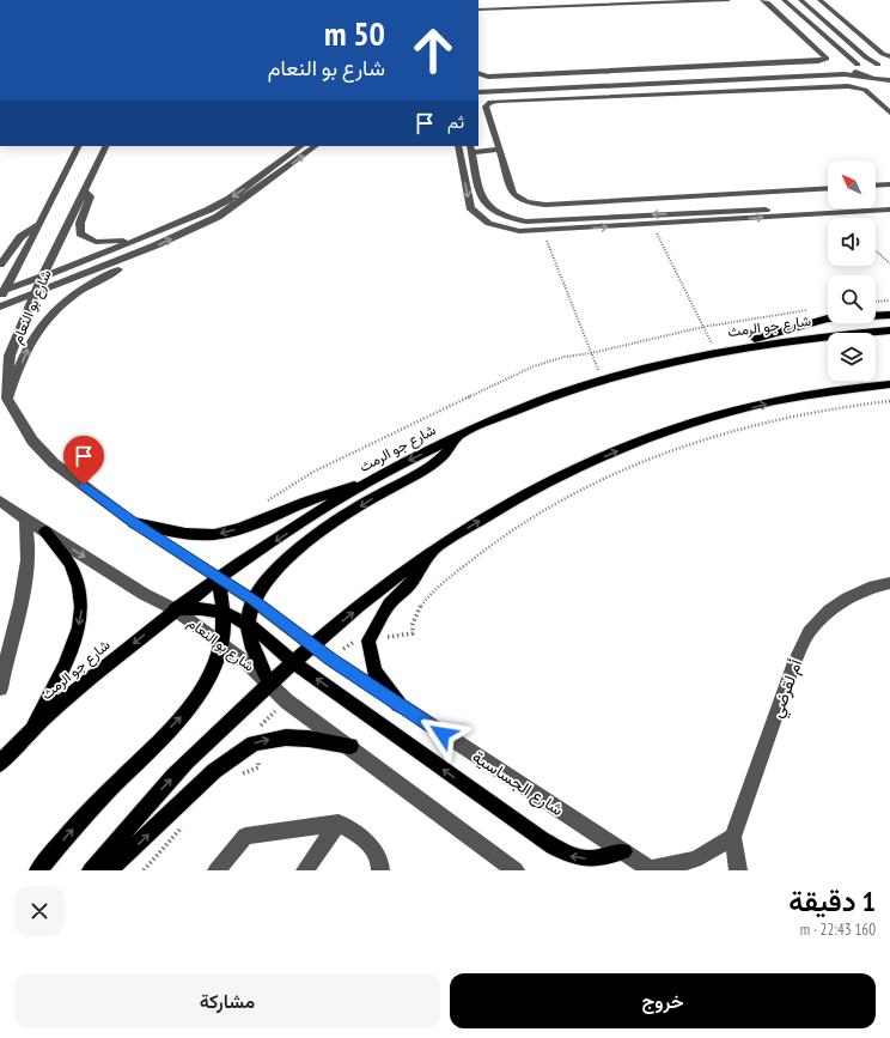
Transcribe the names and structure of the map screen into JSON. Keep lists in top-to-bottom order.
{
  "streets": {
    "main road": ["شارع جو الرمث"],
    "street": ["شارع بو النعام", "أم لقرضي", "شارع الجساسية"]
  },
  "crossings": [
    ["شارع بو النعام", "شارع جو الرمث"]
  ],
  "north": "top left",
  "page": {
    "turn": ["50 m", "شارع بو النعام"],
    "then": "ثم",
    "heading": ["1 دقيقة", "160 m · 22:43"],
    "buttons": ["خروج", "مشاركة"]
  }
}
